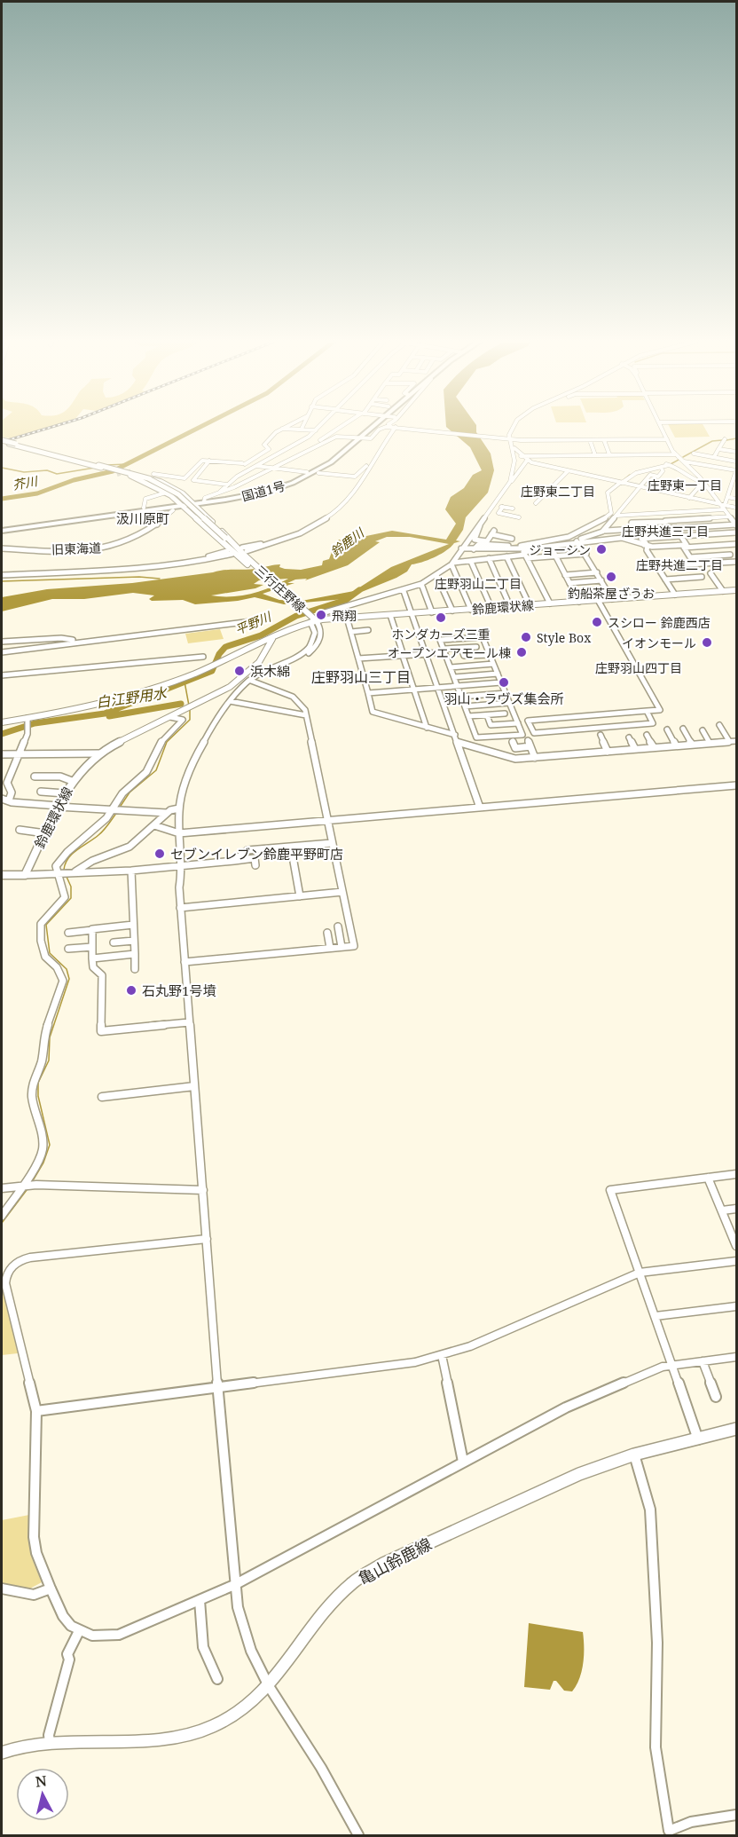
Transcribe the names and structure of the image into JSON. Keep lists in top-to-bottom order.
{
  "streets": {
    "highway": ["国道1号"],
    "main road": ["三行庄野線", "鈴鹿環状線", "亀山鈴鹿線"],
    "street": ["旧東海道"]
  },
  "crossings": [
    ["国道1号", "三行庄野線"],
    ["三行庄野線", "鈴鹿環状線"]
  ],
  "districts": [
    "庄野東一丁目",
    "庄野東二丁目",
    "汲川原町",
    "庄野共進三丁目",
    "庄野共進二丁目",
    "庄野羽山二丁目",
    "庄野羽山四丁目",
    "庄野羽山三丁目"
  ],
  "water": [
    "芥川",
    "鈴鹿川",
    "平野川",
    "白江野用水"
  ],
  "places": [
    "ジョーシン",
    "釣船茶屋ざうお",
    "飛翔",
    "ホンダカーズ三重",
    "スシロー 鈴鹿西店",
    "Style Box",
    "イオンモール",
    "オープンエアモール棟",
    "浜木綿",
    "羽山・ラヴズ集会所",
    "セブンイレブン鈴鹿平野町店",
    "石丸野1号墳"
  ],
  "north": "top"
}
